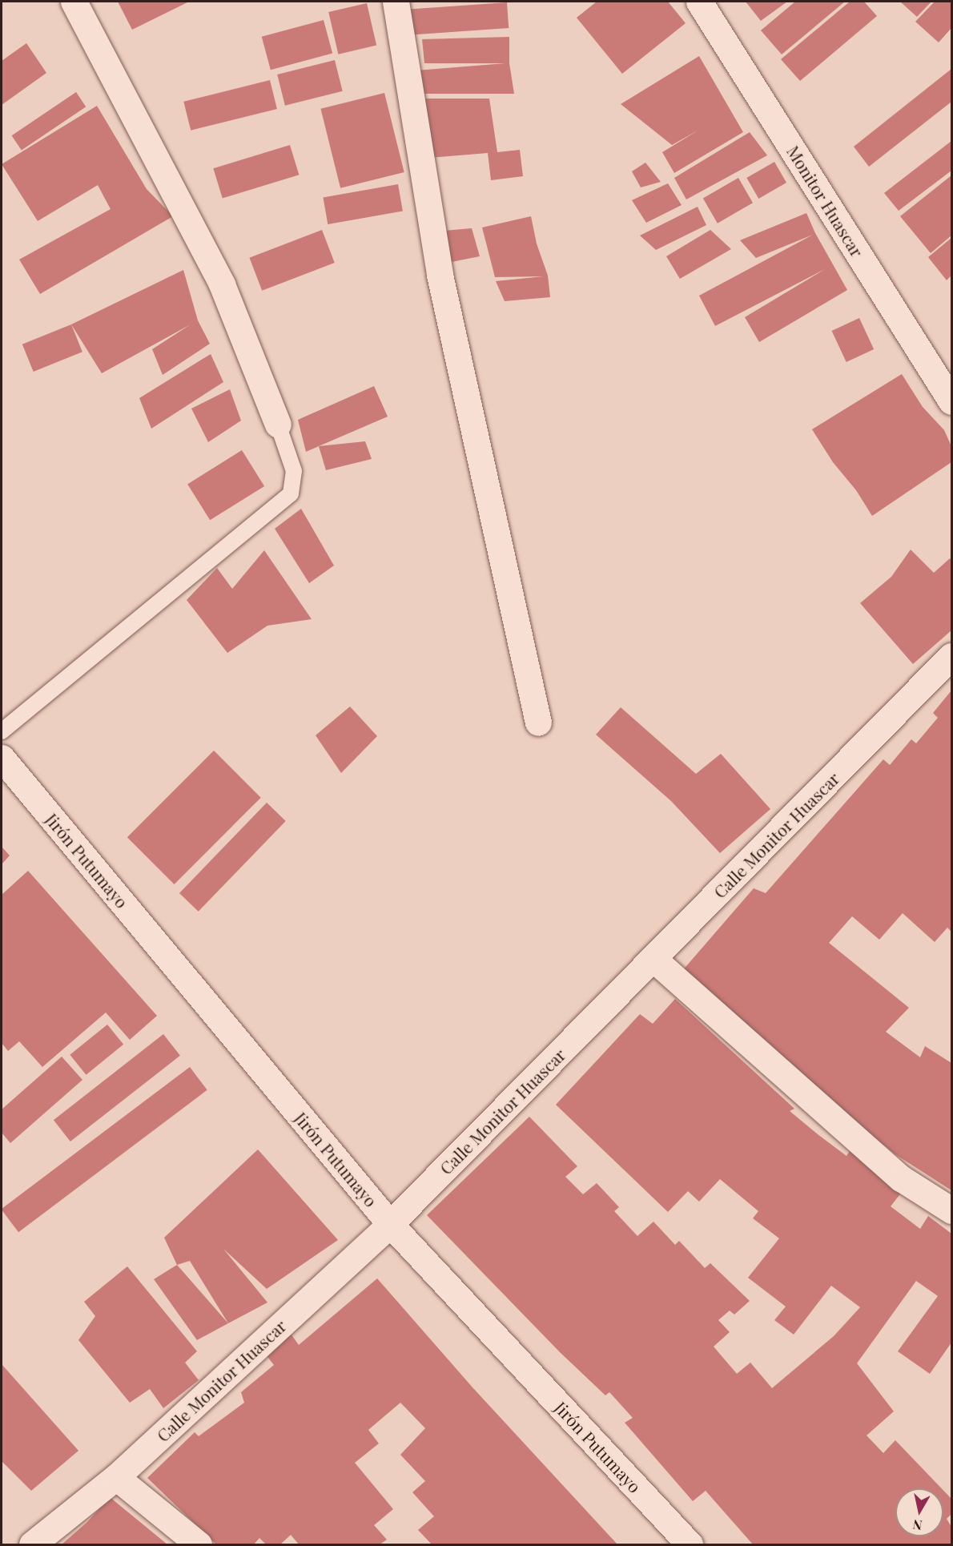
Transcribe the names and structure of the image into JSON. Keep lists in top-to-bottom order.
{
  "streets": {
    "street": ["Monitor Huascar", "Calle Monitor Huascar", "Jirón Putumayo"]
  },
  "crossings": [
    ["Calle Monitor Huascar", "Jirón Putumayo"]
  ],
  "north": "bottom"
}
